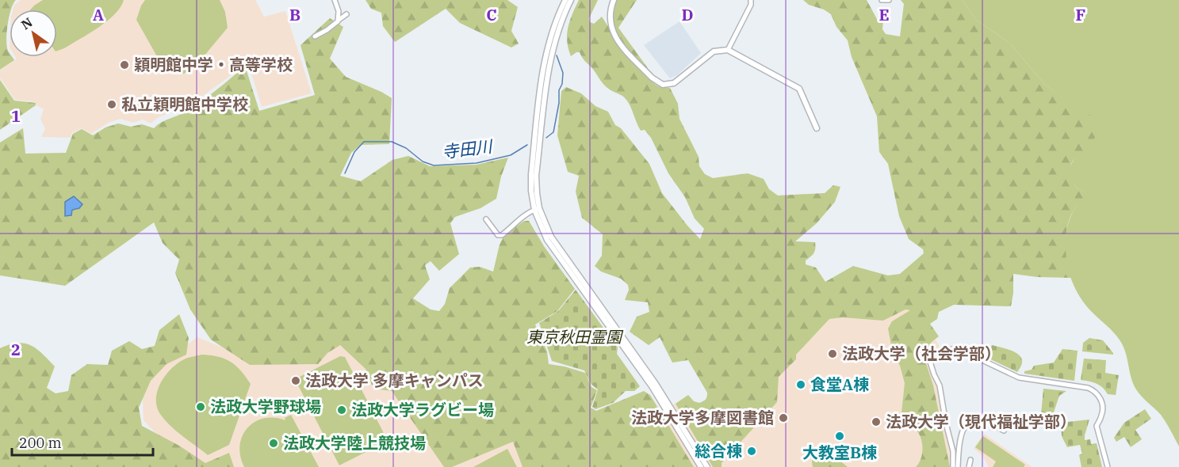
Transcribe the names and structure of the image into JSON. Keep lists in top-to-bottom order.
{
  "water": ["寺田川"],
  "parks": ["東京秋田霊園"],
  "places": [
    "穎明館中学・高等学校",
    "私立穎明館中学校",
    "法政大学（社会学部）",
    "法政大学 多摩キャンパス",
    "食堂A棟",
    "法政大学野球場",
    "法政大学ラグビー場",
    "法政大学多摩図書館",
    "法政大学（現代福祉学部）",
    "大教室B棟",
    "法政大学陸上競技場",
    "総合棟"
  ],
  "scale_bar": "200 m",
  "north": "top left",
  "grid": {
    "columns": [
      "A",
      "B",
      "C",
      "D",
      "E",
      "F"
    ],
    "rows": ["1", "2"]
  }
}
